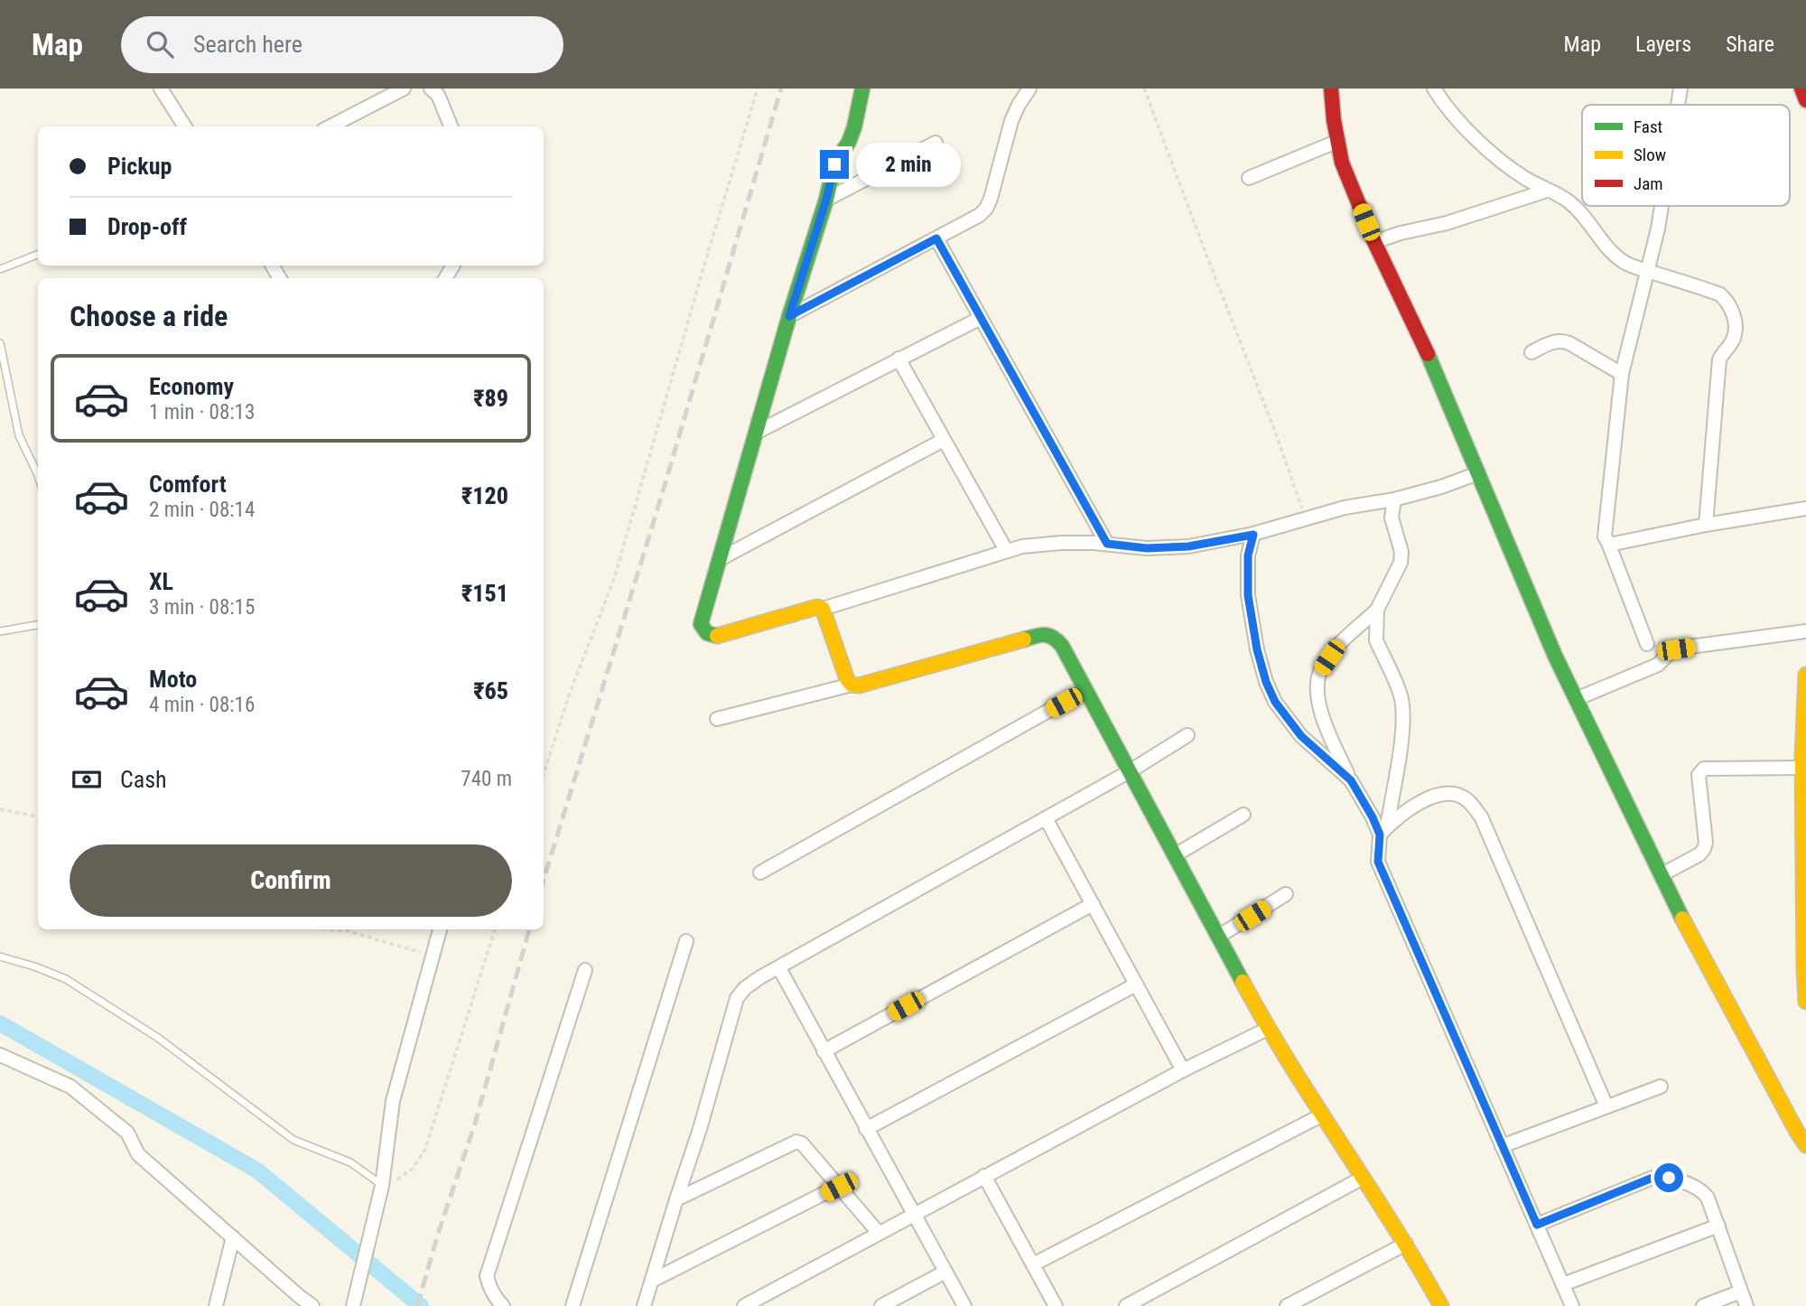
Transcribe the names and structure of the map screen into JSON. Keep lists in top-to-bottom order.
{
  "legend": ["Fast", "Slow", "Jam"],
  "page": {
    "header": "Map",
    "search": "Search here",
    "nav": ["Map", "Layers", "Share"],
    "banner": ["Pickup", "Drop-off"],
    "bubble": "2 min",
    "heading": "Choose a ride",
    "list": [
      {
        "name": "Economy",
        "note": "1 min · 08:13",
        "value": "₹89"
      },
      {
        "name": "Comfort",
        "note": "2 min · 08:14",
        "value": "₹120"
      },
      {
        "name": "XL",
        "note": "3 min · 08:15",
        "value": "₹151"
      },
      {
        "name": "Moto",
        "note": "4 min · 08:16",
        "value": "₹65"
      }
    ],
    "pay": ["Cash", "740 m"],
    "buttons": "Confirm"
  }
}
